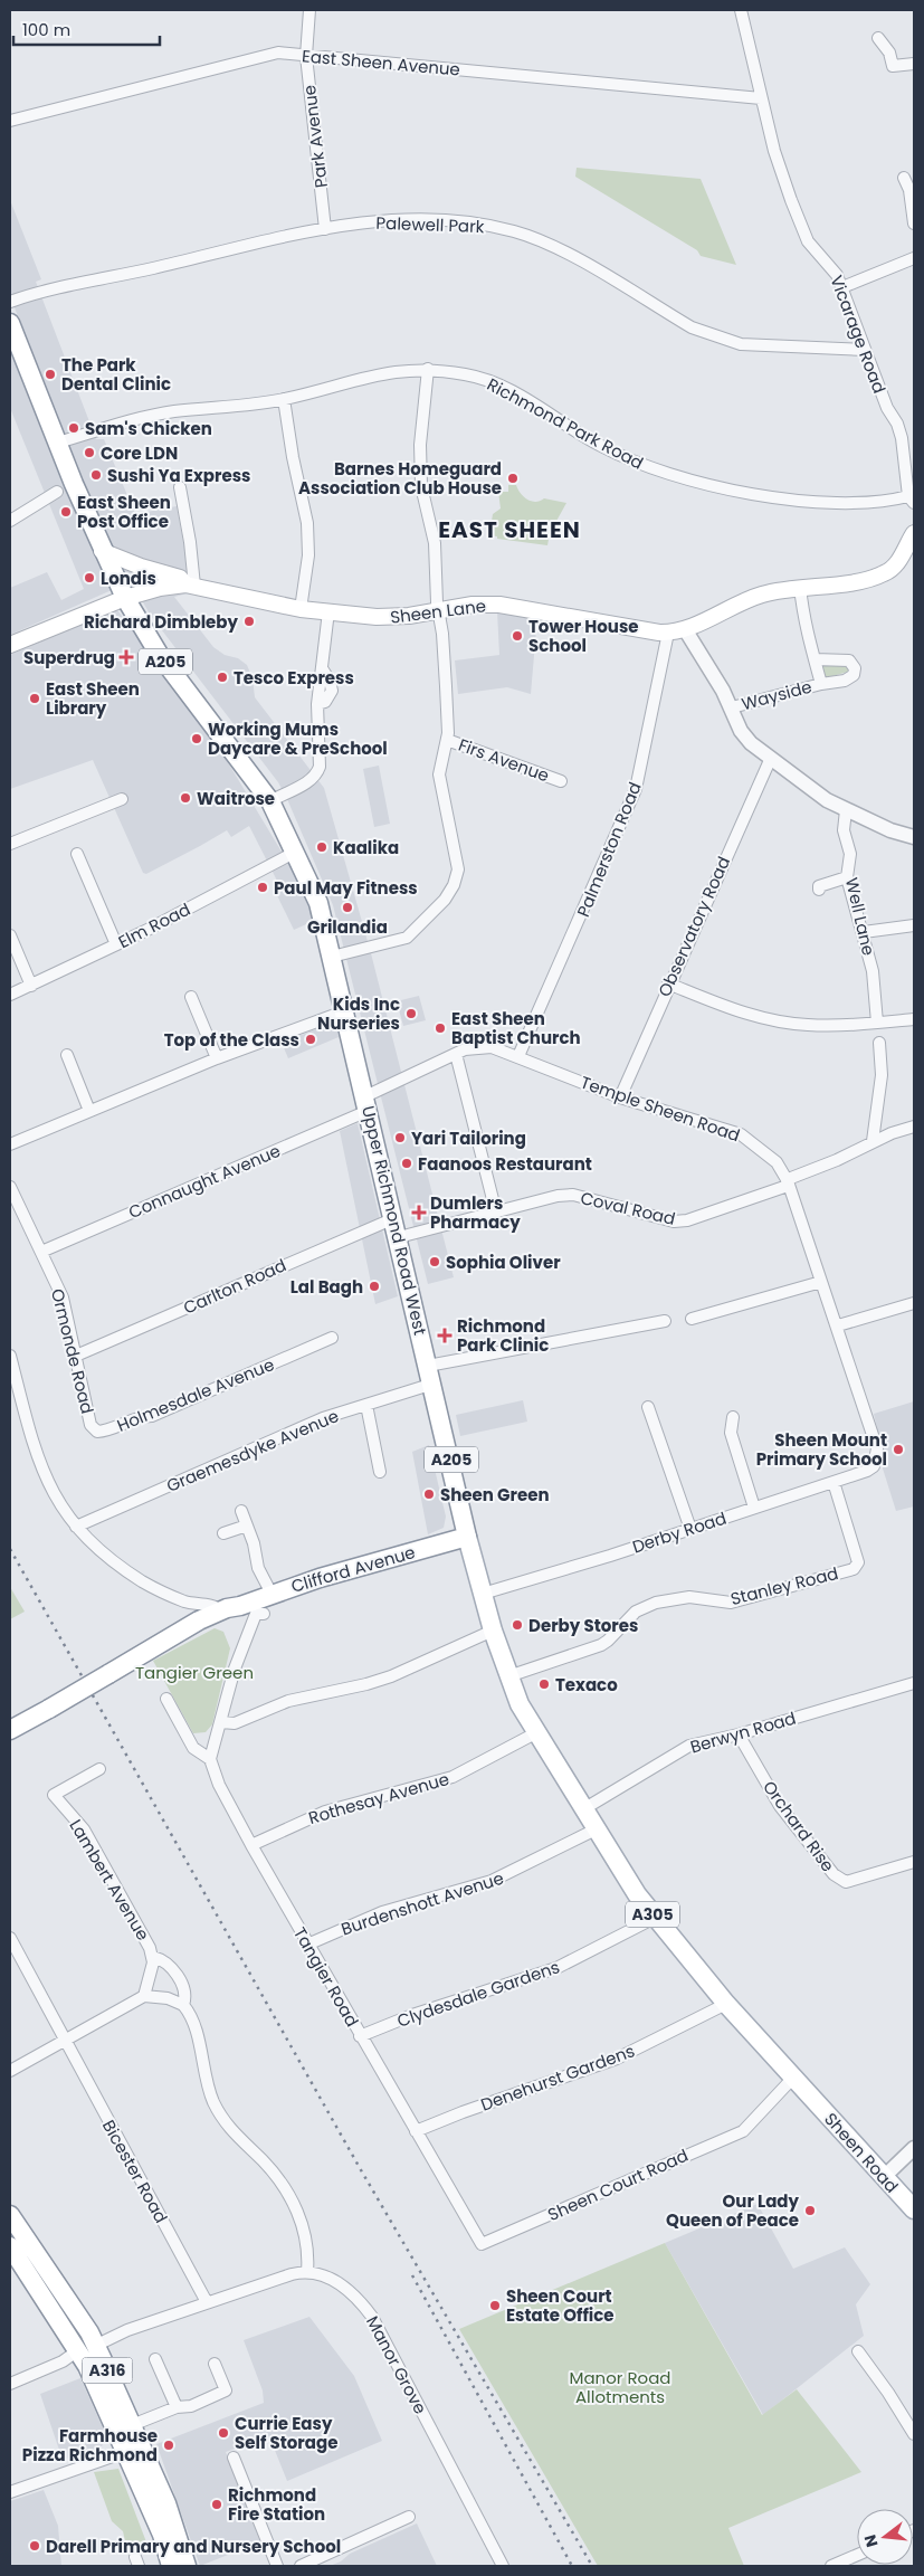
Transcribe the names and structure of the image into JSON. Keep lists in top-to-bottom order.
{
  "streets": {
    "main road": [
      "Sheen Lane",
      "A205",
      "Upper Richmond Road West",
      "Clifford Avenue",
      "A305",
      "Sheen Road",
      "A316"
    ],
    "street": [
      "East Sheen Avenue",
      "Park Avenue",
      "Palewell Park",
      "Vicarage Road",
      "Richmond Park Road",
      "Wayside",
      "Firs Avenue",
      "Palmerston Road",
      "Well Lane",
      "Elm Road",
      "Observatory Road",
      "Temple Sheen Road",
      "Connaught Avenue",
      "Coval Road",
      "Carlton Road",
      "Ormonde Road",
      "Holmesdale Avenue",
      "Graemesdyke Avenue",
      "Derby Road",
      "Stanley Road",
      "Berwyn Road",
      "Rothesay Avenue",
      "Orchard Rise",
      "Lambert Avenue",
      "Burdenshott Avenue",
      "Tangier Road",
      "Clydesdale Gardens",
      "Denehurst Gardens",
      "Bicester Road",
      "Sheen Court Road",
      "Manor Grove"
    ]
  },
  "crossings": [
    ["East Sheen Avenue", "Park Avenue"],
    ["East Sheen Avenue", "Vicarage Road"],
    ["Park Avenue", "Palewell Park"],
    ["Palewell Park", "Vicarage Road"],
    ["Vicarage Road", "Richmond Park Road"],
    ["Richmond Park Road", "Upper Richmond Road West"],
    ["Sheen Lane", "Wayside"],
    ["Sheen Lane", "Palmerston Road"],
    ["Sheen Lane", "Upper Richmond Road West"],
    ["Palmerston Road", "Temple Sheen Road"],
    ["Elm Road", "Upper Richmond Road West"],
    ["Observatory Road", "Temple Sheen Road"],
    ["Temple Sheen Road", "Connaught Avenue"],
    ["Temple Sheen Road", "Coval Road"],
    ["Temple Sheen Road", "Upper Richmond Road West"],
    ["Temple Sheen Road", "Derby Road"],
    ["Connaught Avenue", "Upper Richmond Road West"],
    ["Connaught Avenue", "Ormonde Road"],
    ["Coval Road", "Upper Richmond Road West"],
    ["Upper Richmond Road West", "Carlton Road"],
    ["Upper Richmond Road West", "Graemesdyke Avenue"],
    ["Upper Richmond Road West", "Derby Road"],
    ["Upper Richmond Road West", "Clifford Avenue"],
    ["Upper Richmond Road West", "Stanley Road"],
    ["Upper Richmond Road West", "Berwyn Road"],
    ["Upper Richmond Road West", "Rothesay Avenue"],
    ["Upper Richmond Road West", "Burdenshott Avenue"],
    ["Upper Richmond Road West", "Clydesdale Gardens"],
    ["Upper Richmond Road West", "Denehurst Gardens"],
    ["Upper Richmond Road West", "Sheen Road"],
    ["Upper Richmond Road West", "Sheen Court Road"],
    ["Carlton Road", "Ormonde Road"],
    ["Ormonde Road", "Holmesdale Avenue"],
    ["Derby Road", "Stanley Road"],
    ["Berwyn Road", "Orchard Rise"],
    ["Rothesay Avenue", "Tangier Road"],
    ["Lambert Avenue", "Manor Grove"],
    ["Burdenshott Avenue", "Tangier Road"],
    ["Tangier Road", "Clydesdale Gardens"],
    ["Tangier Road", "Denehurst Gardens"],
    ["Tangier Road", "Sheen Court Road"],
    ["Bicester Road", "Manor Grove"],
    ["Manor Grove", "A316"]
  ],
  "districts": ["EAST SHEEN"],
  "parks": ["Tangier Green", "Manor Road Allotments"],
  "places": {
    "other": [
      "The Park Dental Clinic",
      "Sam's Chicken",
      "Core LDN",
      "Sushi Ya Express",
      "Barnes Homeguard Association Club House",
      "East Sheen Post Office",
      "Londis",
      "Richard Dimbleby",
      "Tower House School",
      "Tesco Express",
      "East Sheen Library",
      "Working Mums Daycare & PreSchool",
      "Waitrose",
      "Kaalika",
      "Paul May Fitness",
      "Grilandia",
      "Kids Inc Nurseries",
      "East Sheen Baptist Church",
      "Top of the Class",
      "Yari Tailoring",
      "Faanoos Restaurant",
      "Sophia Oliver",
      "Lal Bagh",
      "Sheen Mount Primary School",
      "Sheen Green",
      "Derby Stores",
      "Texaco",
      "Our Lady Queen of Peace",
      "Sheen Court Estate Office",
      "Currie Easy Self Storage",
      "Farmhouse Pizza Richmond",
      "Richmond Fire Station",
      "Darell Primary and Nursery School"
    ],
    "health": ["Superdrug", "Dumlers Pharmacy", "Richmond Park Clinic"]
  },
  "scale_bar": "100 m",
  "north": "left"
}
